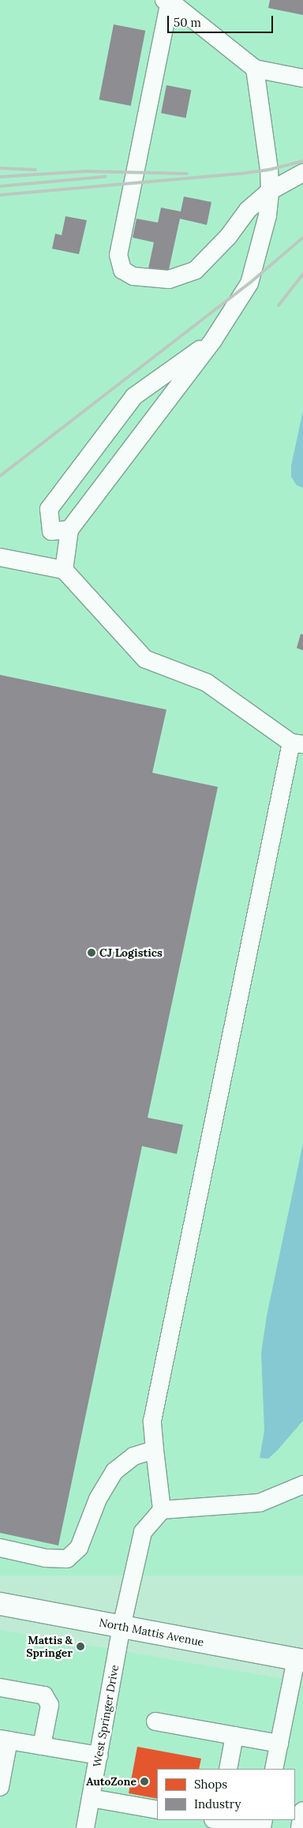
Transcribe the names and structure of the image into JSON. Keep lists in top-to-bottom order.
{
  "streets": {
    "main road": ["North Mattis Avenue"],
    "street": ["West Springer Drive"]
  },
  "crossings": [
    ["North Mattis Avenue", "West Springer Drive"]
  ],
  "places": ["CJ Logistics", "Mattis & Springer", "AutoZone"],
  "legend": ["Shops", "Industry"],
  "scale_bar": "50 m"
}
